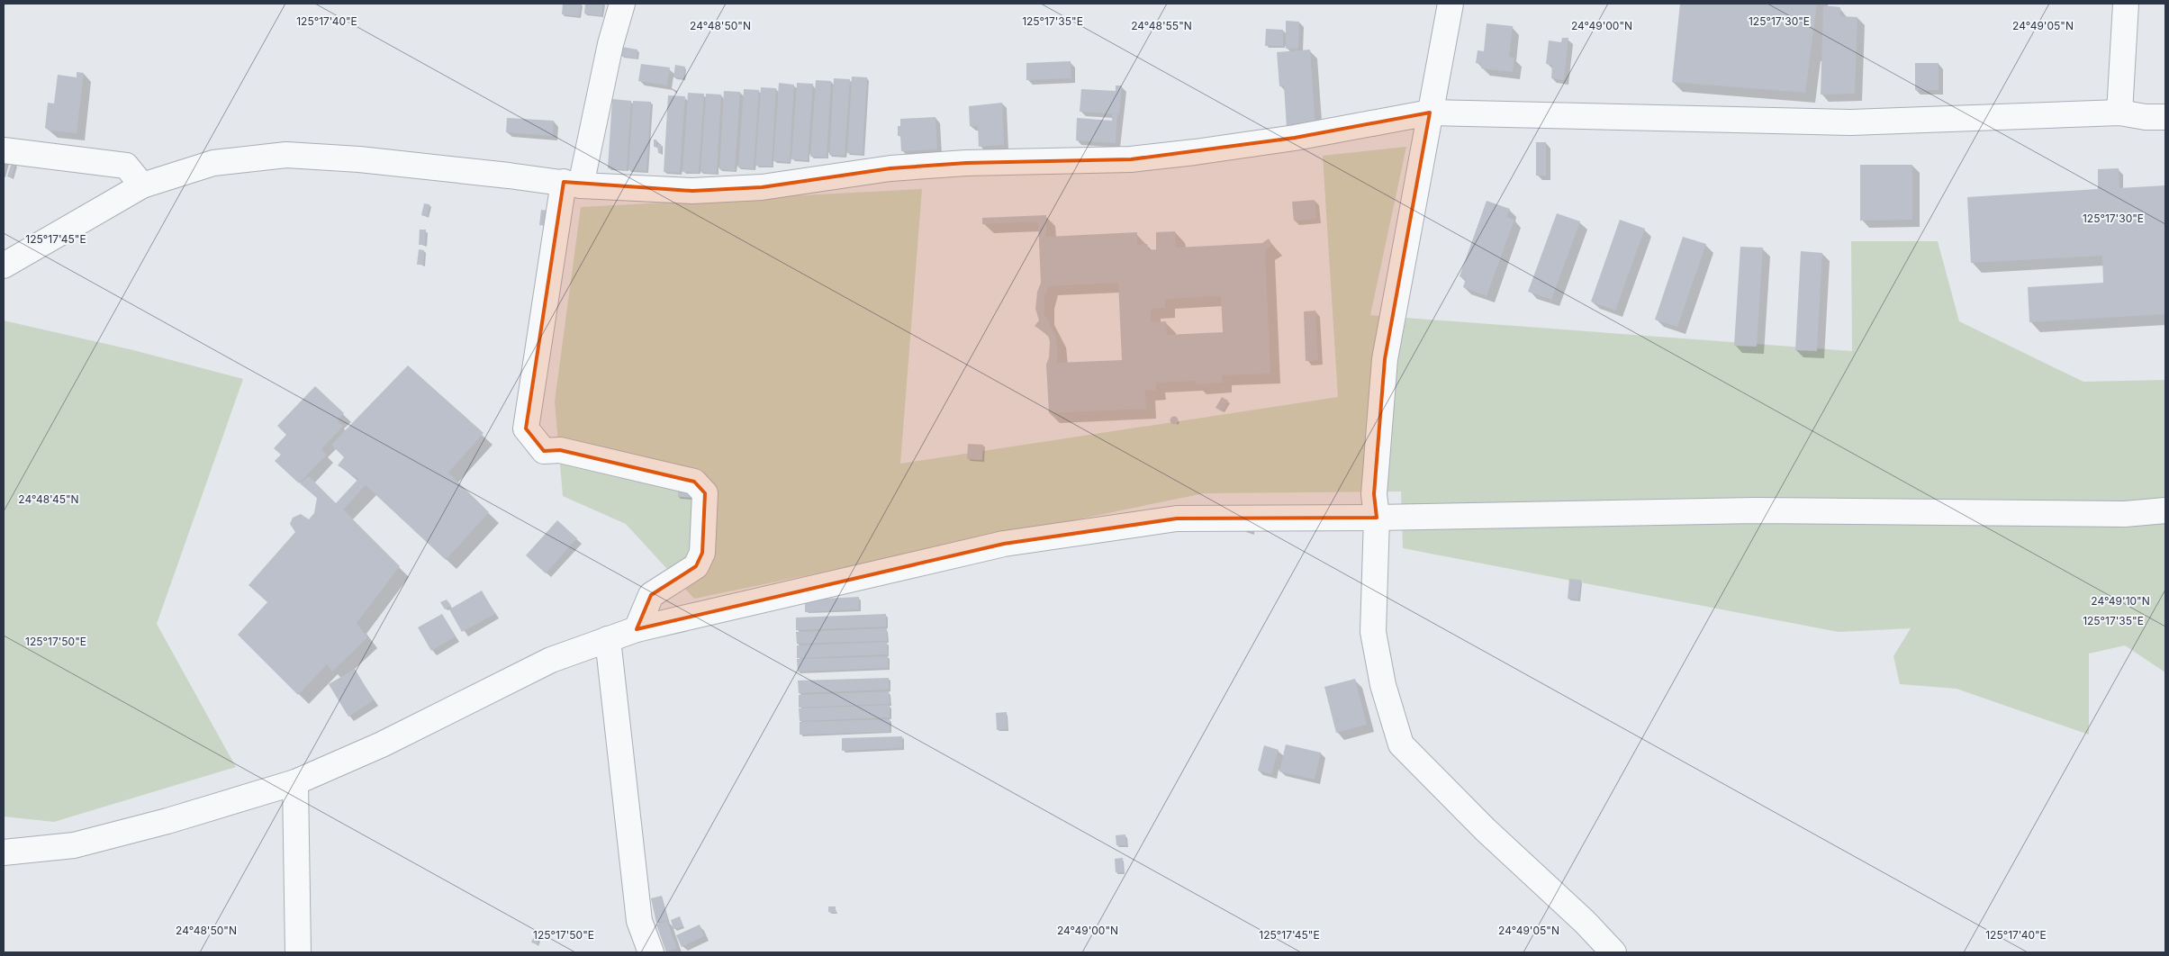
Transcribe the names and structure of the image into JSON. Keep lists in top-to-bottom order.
{
  "coordinates": [
    "125°17'30\"E",
    "125°17'40\"E",
    "125°17'35\"E",
    "24°48'50\"N",
    "24°48'55\"N",
    "24°49'00\"N",
    "24°49'05\"N",
    "125°17'45\"E",
    "24°48'45\"N",
    "24°49'10\"N",
    "125°17'50\"E"
  ]
}
